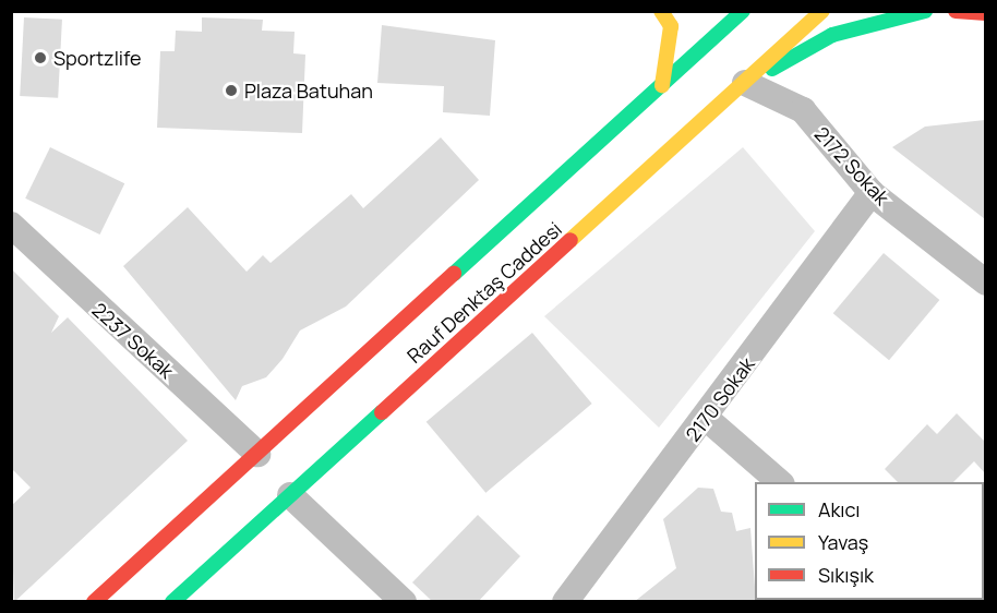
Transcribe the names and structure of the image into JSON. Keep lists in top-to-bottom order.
{
  "streets": {
    "main road": ["Rauf Denktaş Caddesi"],
    "street": ["2172 Sokak", "2237 Sokak", "2170 Sokak"]
  },
  "crossings": [
    ["2172 Sokak", "Rauf Denktaş Caddesi"],
    ["2172 Sokak", "2170 Sokak"],
    ["Rauf Denktaş Caddesi", "2237 Sokak"]
  ],
  "places": ["Sportzlife", "Plaza Batuhan"],
  "legend": ["Akıcı", "Yavaş", "Sıkışık"]
}
